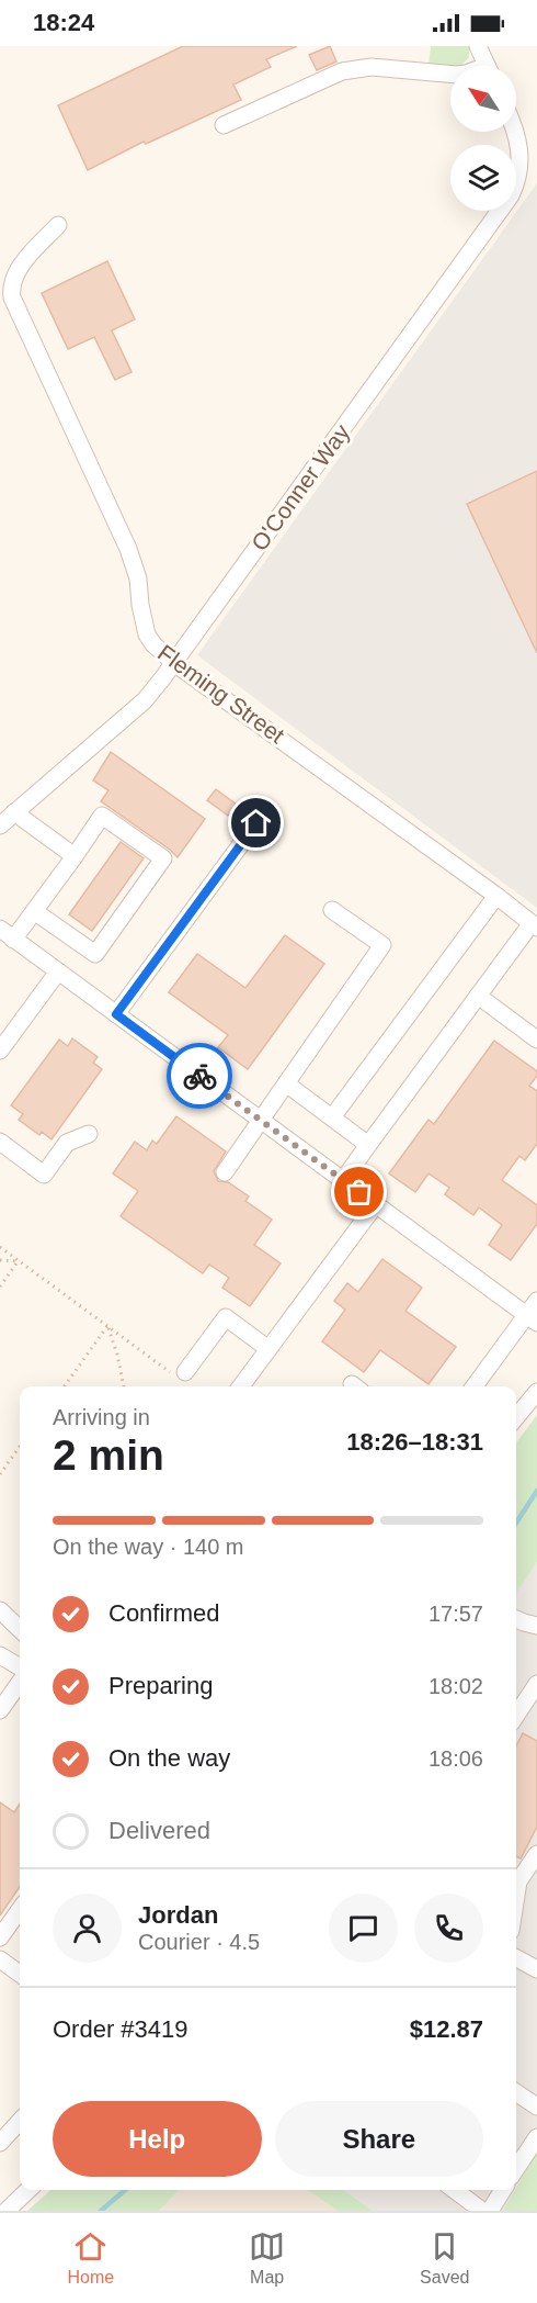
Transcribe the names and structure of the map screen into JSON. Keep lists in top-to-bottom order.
{
  "streets": {
    "street": ["O'Conner Way", "Fleming Street"]
  },
  "crossings": [
    ["O'Conner Way", "Fleming Street"]
  ],
  "north": "top left",
  "page": {
    "status": "18:24",
    "heading": ["2 min", "Arriving in", "18:26–18:31"],
    "panel": [
      "Jordan",
      "Courier · 4.5",
      "Order #3419",
      "$12.87"
    ],
    "bar": "On the way · 140 m",
    "list": [
      ["Confirmed", "17:57"],
      ["Preparing", "18:02"],
      ["On the way", "18:06"],
      "Delivered"
    ],
    "buttons": ["Help", "Share"],
    "tabs": ["Home", "Map", "Saved"]
  }
}
